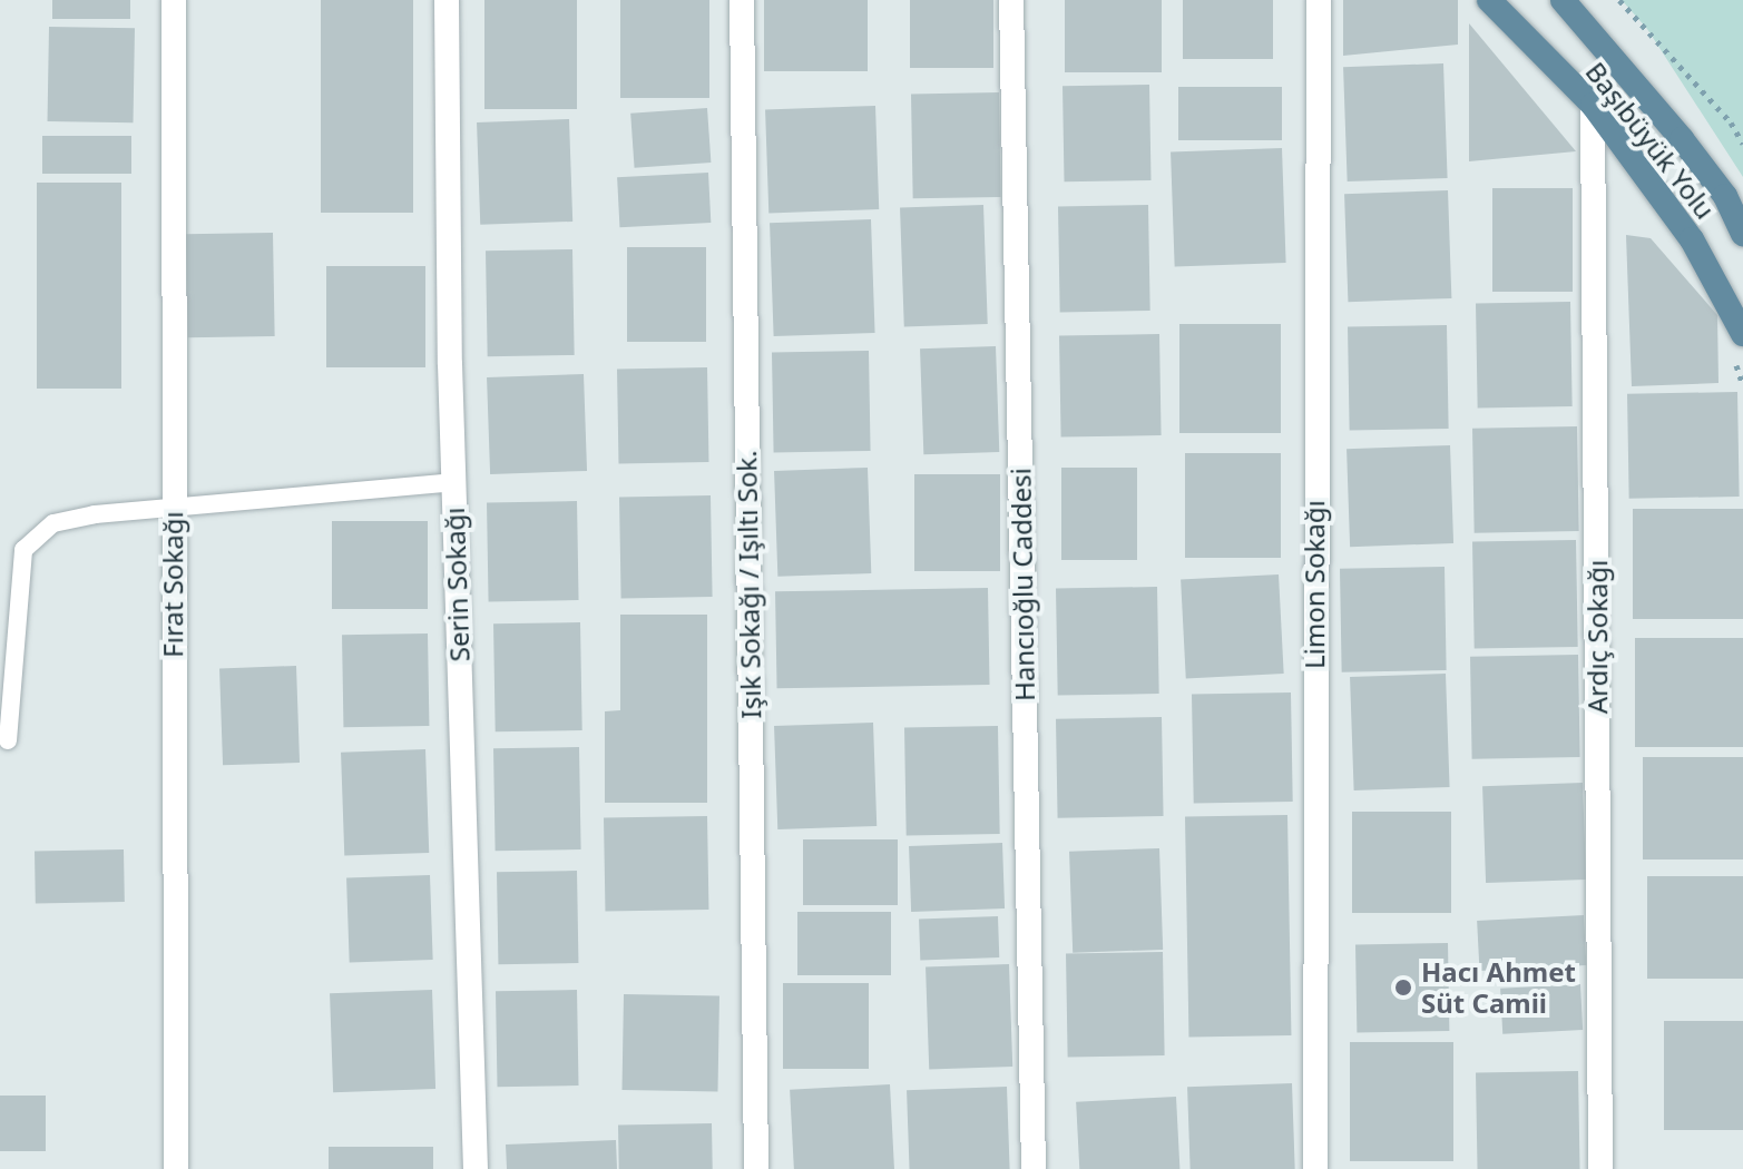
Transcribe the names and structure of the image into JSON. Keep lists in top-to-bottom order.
{
  "streets": {
    "main road": ["Başıbüyük Yolu"],
    "street": [
      "Fırat Sokağı",
      "Serin Sokağı",
      "Işık Sokağı / Işıltı Sok.",
      "Hancıoğlu Caddesi",
      "Limon Sokağı",
      "Ardıç Sokağı"
    ]
  },
  "crossings": [
    ["Başıbüyük Yolu", "Ardıç Sokağı"]
  ],
  "places": ["Hacı Ahmet Süt Camii"]
}
